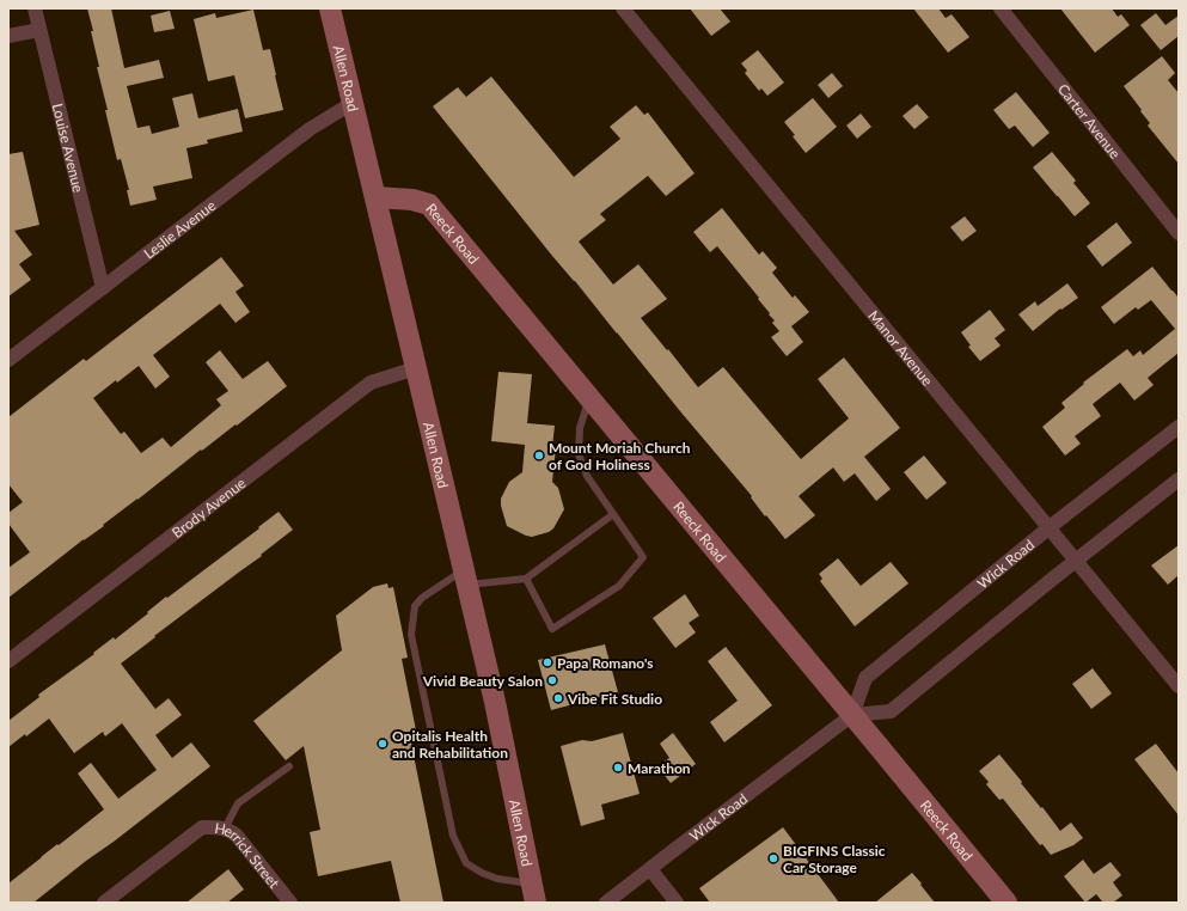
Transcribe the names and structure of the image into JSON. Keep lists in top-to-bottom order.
{
  "streets": {
    "street": [
      "Allen Road",
      "Carter Avenue",
      "Louise Avenue",
      "Leslie Avenue",
      "Reeck Road",
      "Manor Avenue",
      "Brody Avenue",
      "Wick Road",
      "Herrick Street"
    ]
  },
  "crossings": [
    ["Allen Road", "Leslie Avenue"],
    ["Allen Road", "Reeck Road"],
    ["Allen Road", "Brody Avenue"],
    ["Louise Avenue", "Leslie Avenue"],
    ["Reeck Road", "Wick Road"],
    ["Manor Avenue", "Wick Road"]
  ],
  "places": [
    "Mount Moriah Church of God Holiness",
    "Papa Romano's",
    "Vivid Beauty Salon",
    "Vibe Fit Studio",
    "Opitalis Health and Rehabilitation",
    "Marathon",
    "BIGFINS Classic Car Storage"
  ]
}
